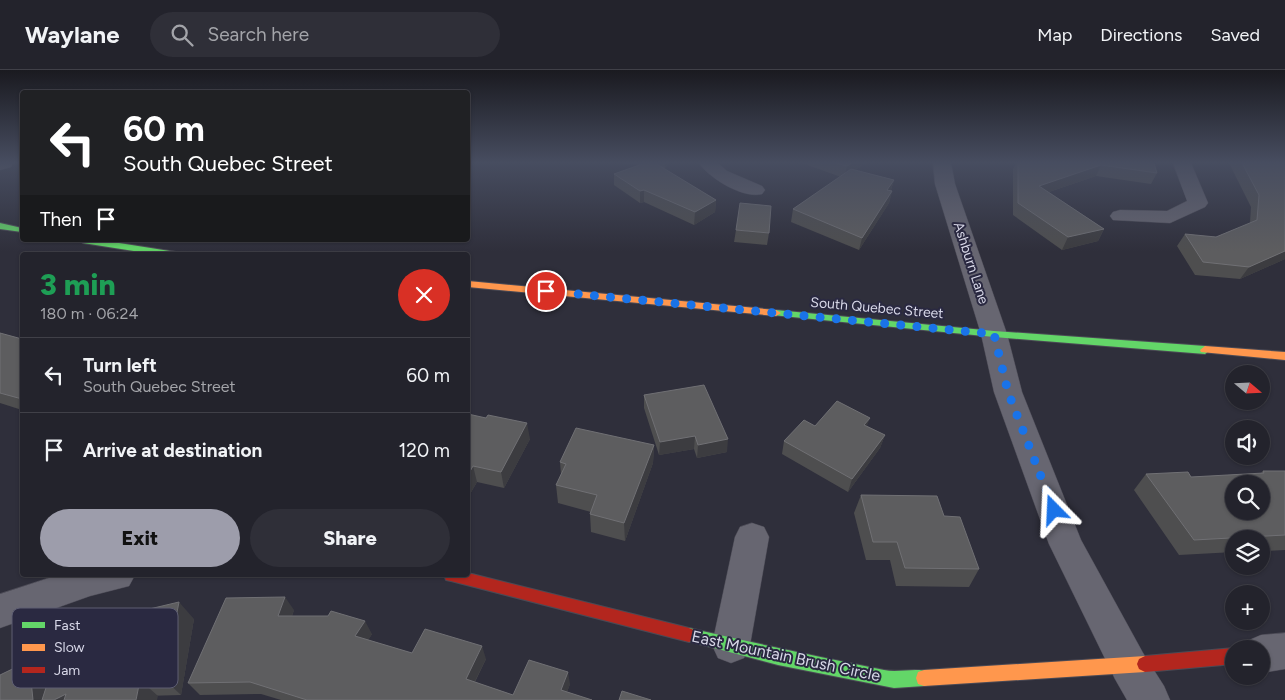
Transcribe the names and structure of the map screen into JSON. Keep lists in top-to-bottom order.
{
  "streets": {
    "main road": ["South Quebec Street", "East Mountain Brush Circle"],
    "street": ["Ashburn Lane"]
  },
  "crossings": [
    ["Ashburn Lane", "South Quebec Street"]
  ],
  "legend": ["Fast", "Slow", "Jam"],
  "north": "right",
  "page": {
    "header": "Waylane",
    "search": "Search here",
    "nav": ["Map", "Directions", "Saved"],
    "turn": ["60 m", "South Quebec Street"],
    "then": "Then",
    "heading": ["3 min", "180 m · 06:24"],
    "list": [
      {
        "name": "Turn left",
        "note": "South Quebec Street",
        "value": "60 m"
      },
      {
        "name": "Arrive at destination",
        "value": "120 m"
      }
    ],
    "map_buttons": ["+", "−"],
    "buttons": ["Exit", "Share"]
  }
}
